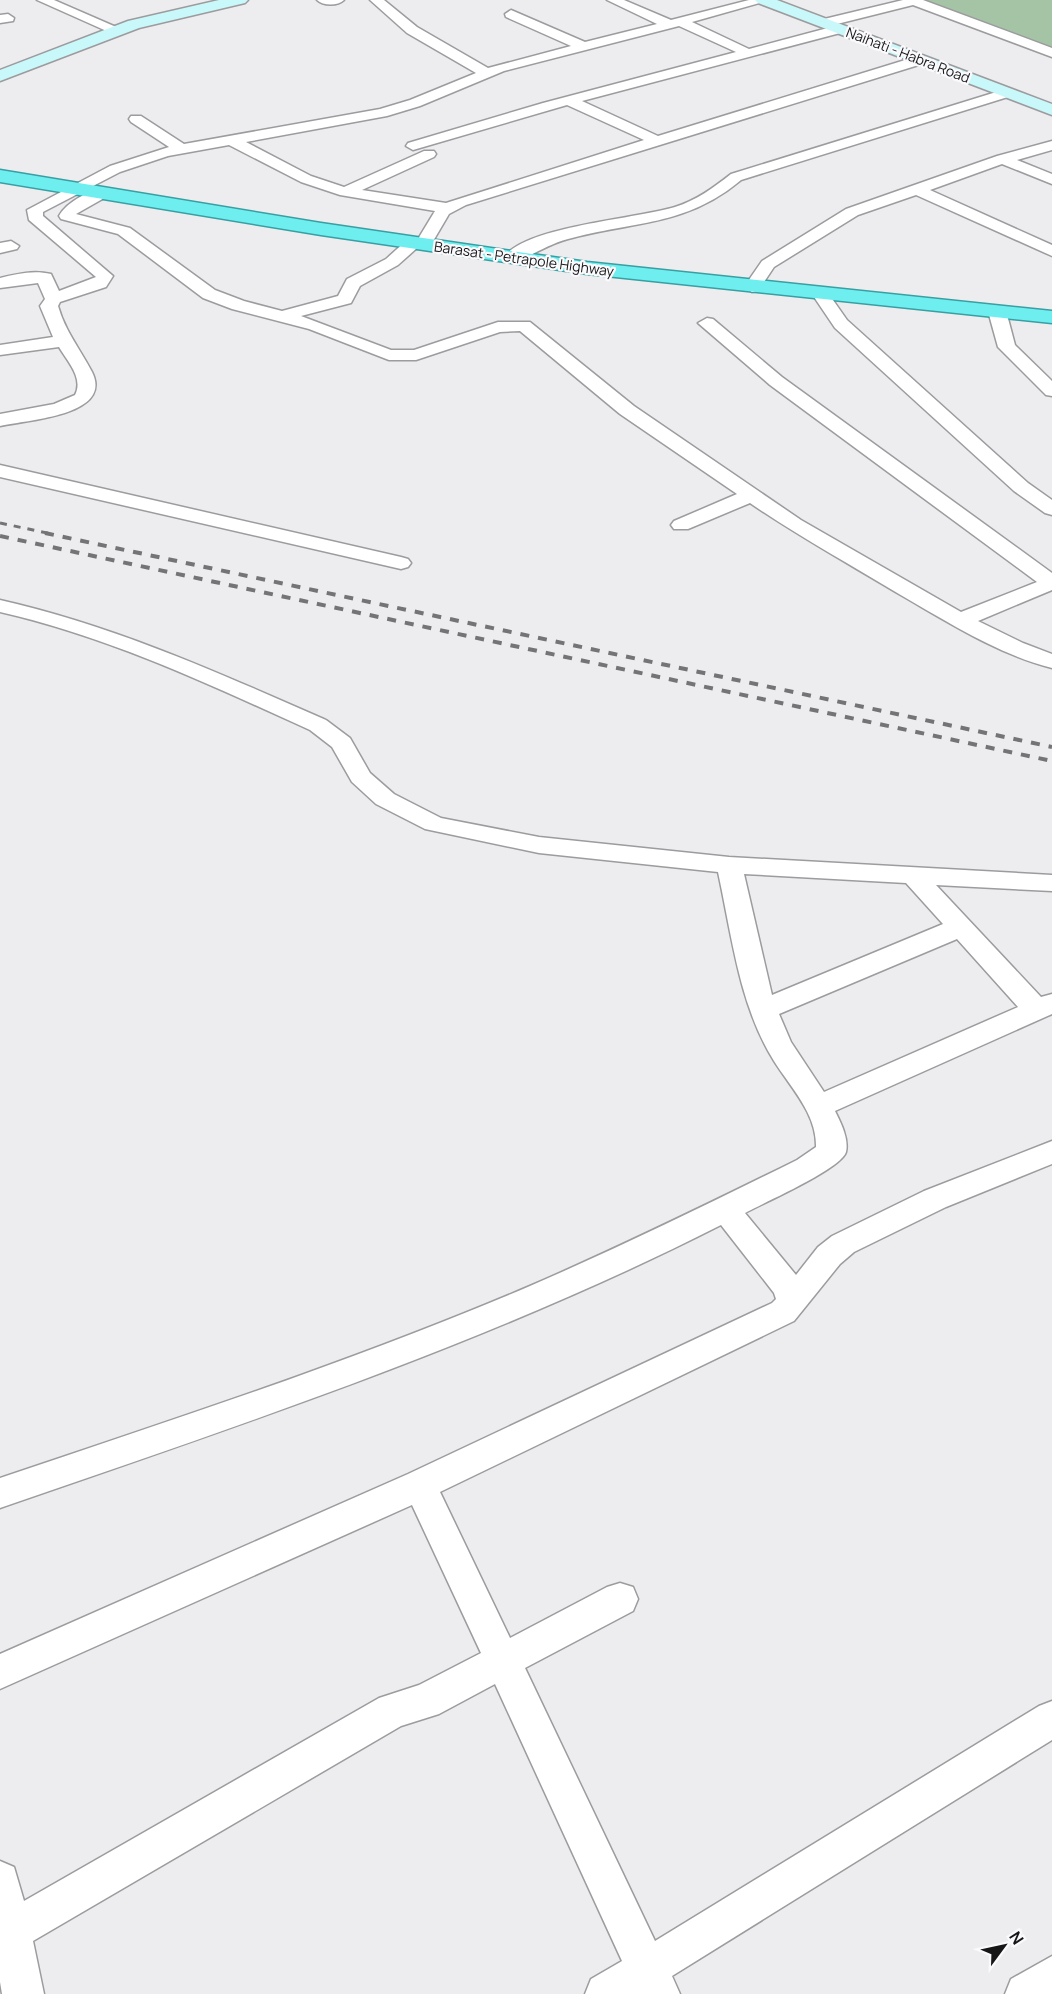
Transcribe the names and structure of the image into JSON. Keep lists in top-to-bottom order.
{
  "streets": {
    "highway": ["Barasat - Petrapole Highway"],
    "main road": ["Naihati - Habra Road"]
  },
  "north": "top right"
}
